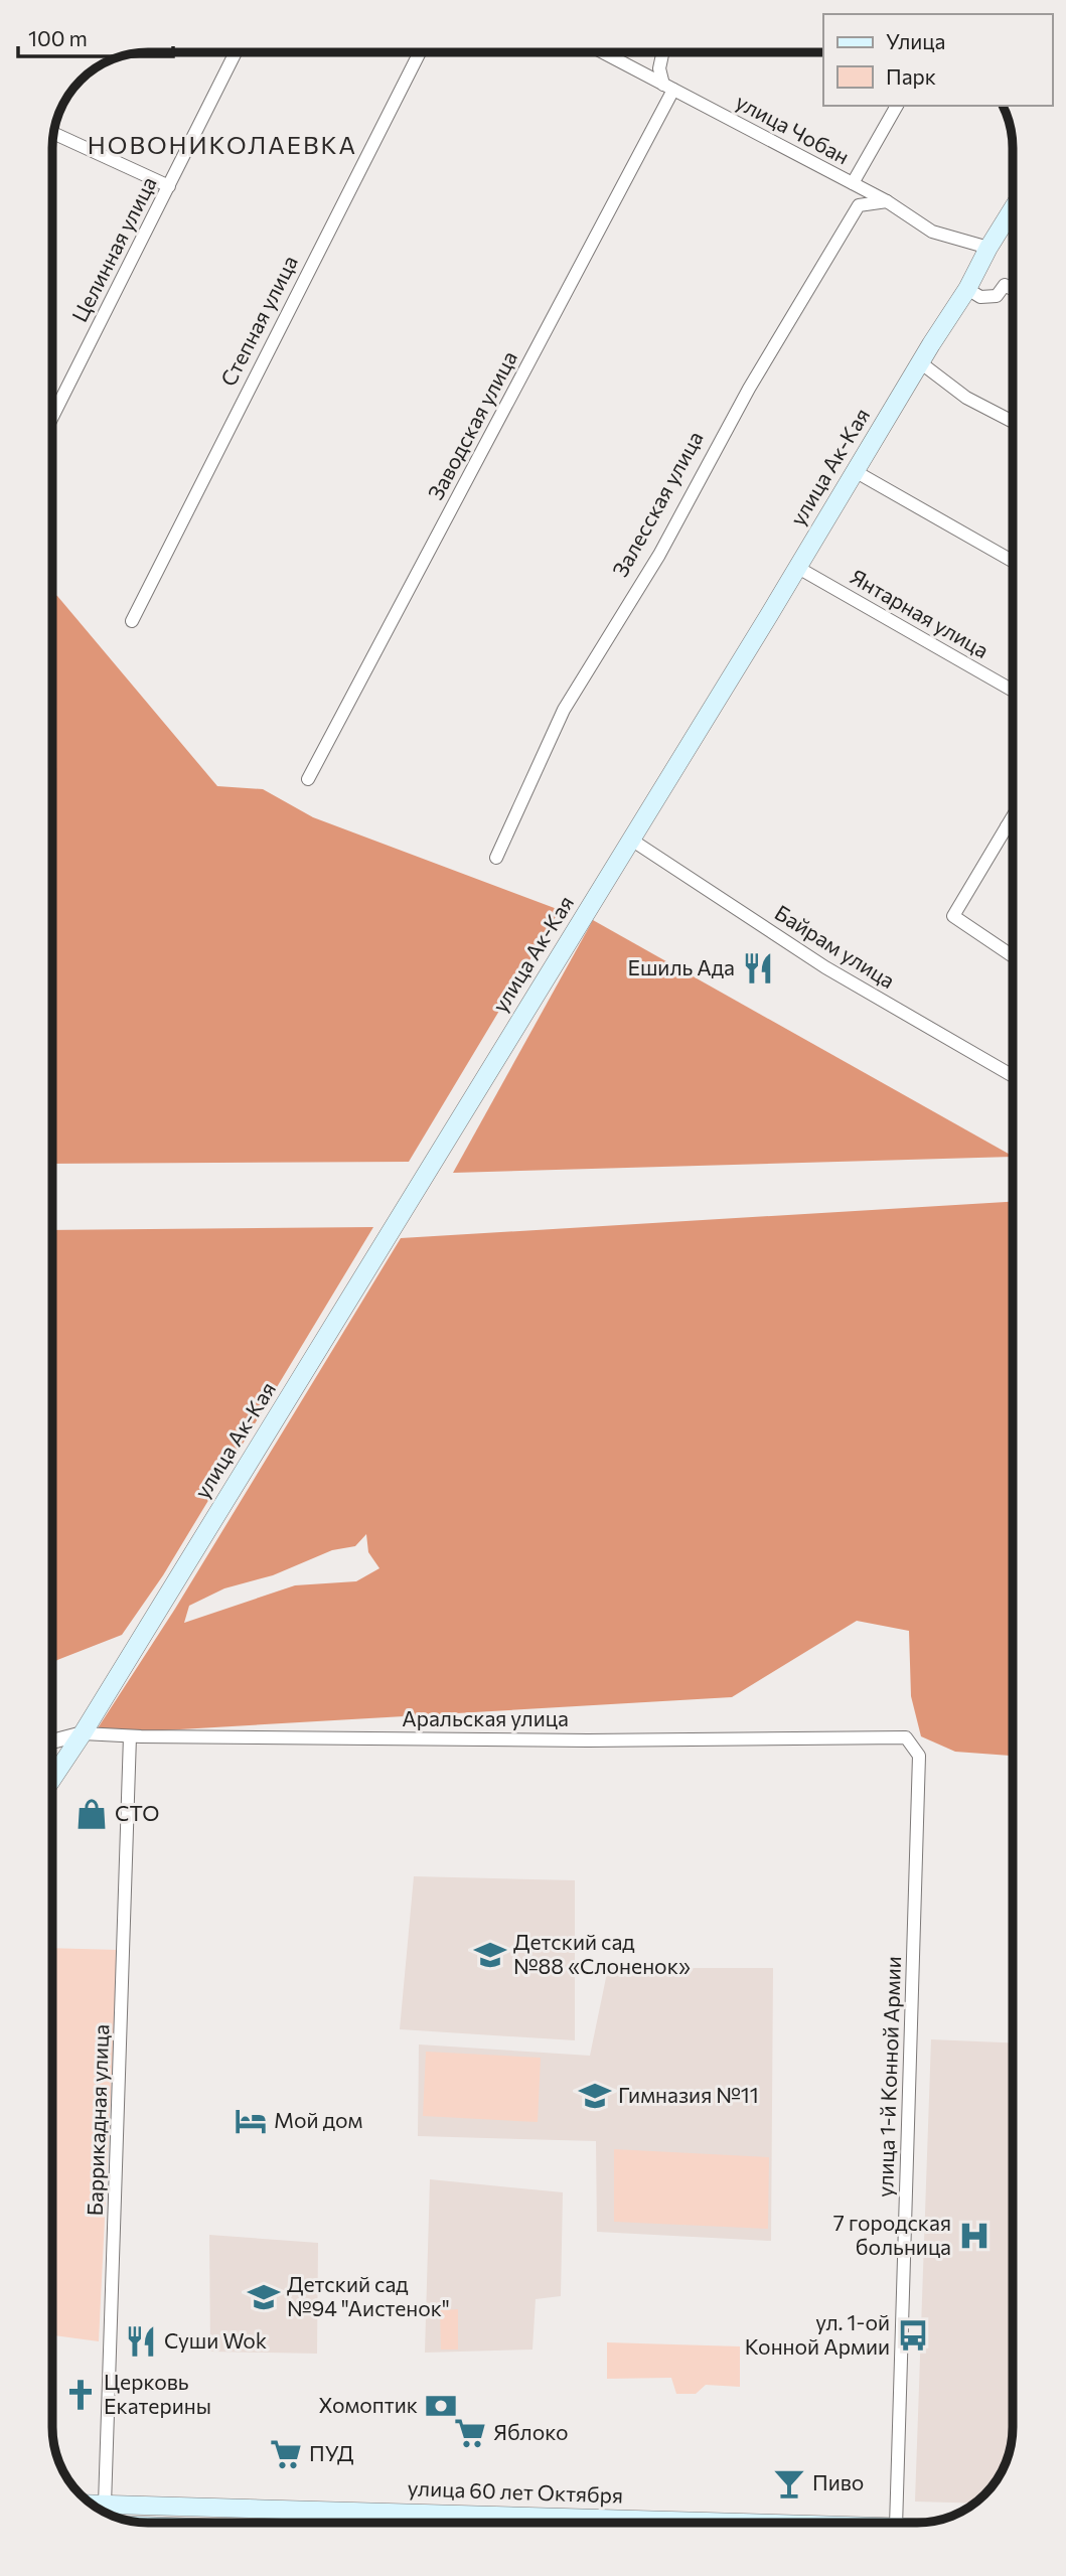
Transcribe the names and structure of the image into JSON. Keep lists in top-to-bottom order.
{
  "streets": {
    "main road": ["улица Ак-Кая", "улица 60 лет Октября"],
    "street": [
      "улица Чобан",
      "Целинная улица",
      "Степная улица",
      "Заводская улица",
      "Залесская улица",
      "Янтарная улица",
      "Байрам улица",
      "Аральская улица",
      "улица 1-й Конной Армии",
      "Баррикадная улица"
    ]
  },
  "crossings": [
    ["улица Чобан", "Заводская улица"],
    ["улица Чобан", "улица Ак-Кая"],
    ["улица Чобан", "Залесская улица"],
    ["улица Ак-Кая", "Янтарная улица"],
    ["улица Ак-Кая", "Байрам улица"],
    ["улица Ак-Кая", "Аральская улица"],
    ["Аральская улица", "улица 1-й Конной Армии"],
    ["Аральская улица", "Баррикадная улица"],
    ["Баррикадная улица", "улица 60 лет Октября"]
  ],
  "districts": ["НОВОНИКОЛАЕВКА"],
  "places": {
    "restaurant": ["Ешиль Ада", "Суши Wok"],
    "shop": ["СТО"],
    "school or university": ["Детский сад №88 «Слоненок»", "Гимназия №11", "Детский сад №94 \"Аистенок\""],
    "hotel": ["Мой дом"],
    "hospital": ["7 городская больница"],
    "bus stop": ["ул. 1-ой Конной Армии"],
    "church": ["Церковь Екатерины"],
    "bank": ["Хомоптик"],
    "supermarket": ["Яблоко", "ПУД"],
    "bar": ["Пиво"]
  },
  "legend": ["Улица", "Парк"],
  "scale_bar": "100 m"
}
